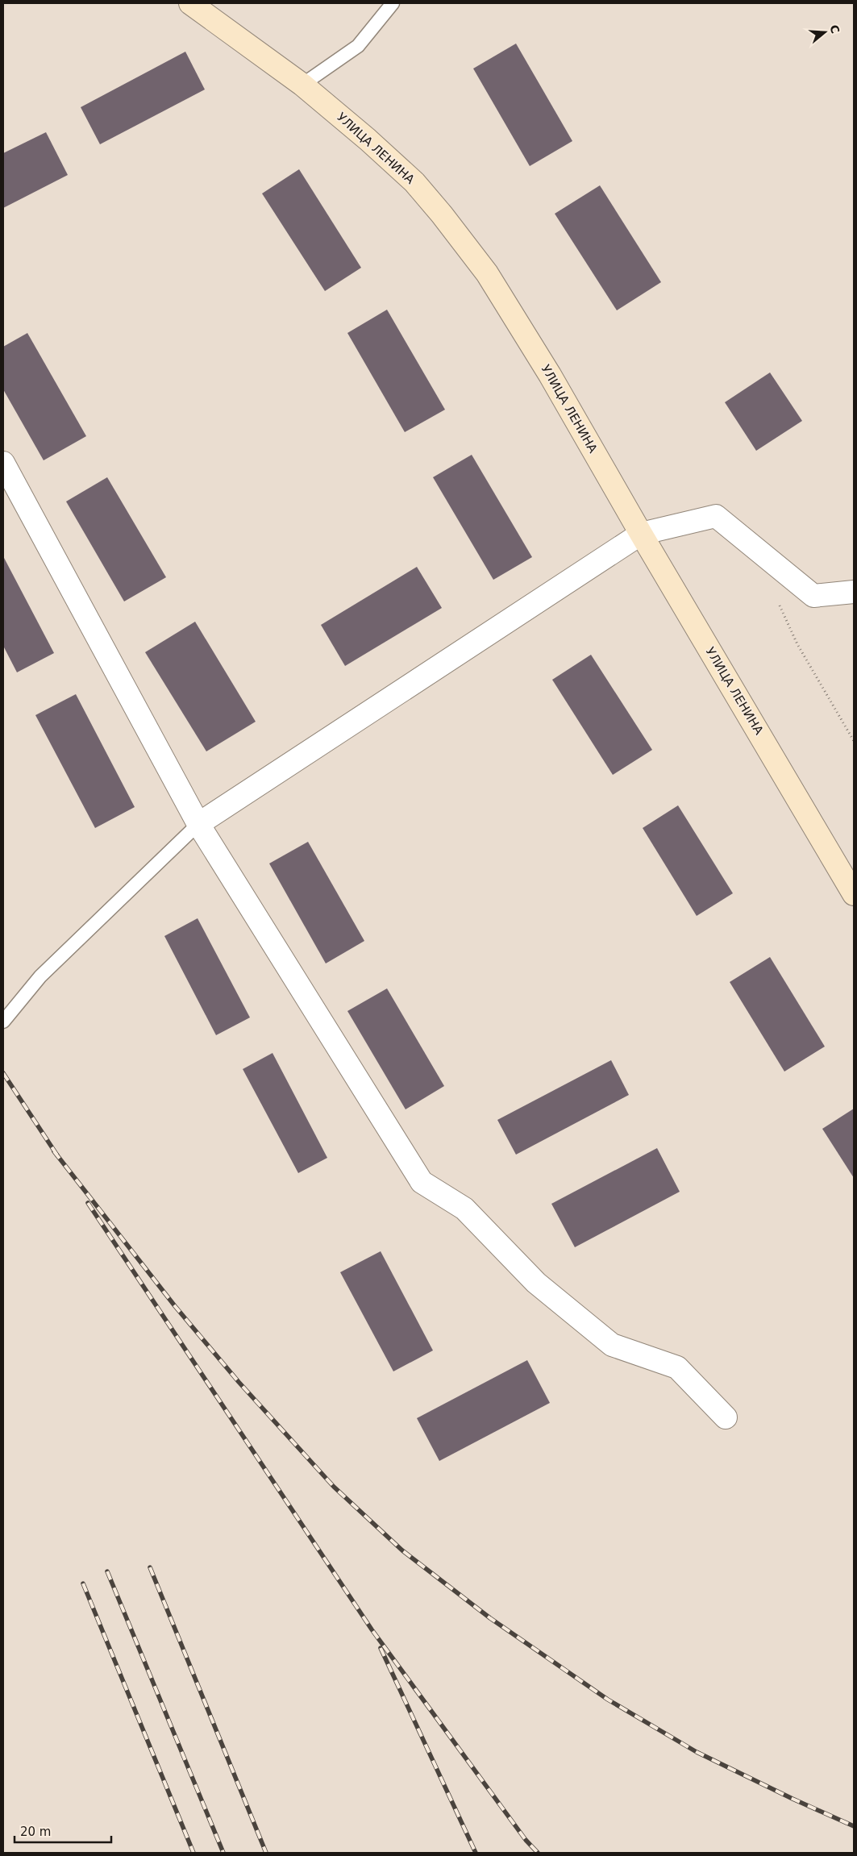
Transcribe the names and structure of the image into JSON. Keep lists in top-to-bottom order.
{
  "streets": {
    "main road": ["УЛИЦА ЛЕНИНА"]
  },
  "scale_bar": "20 m",
  "north": "right"
}
